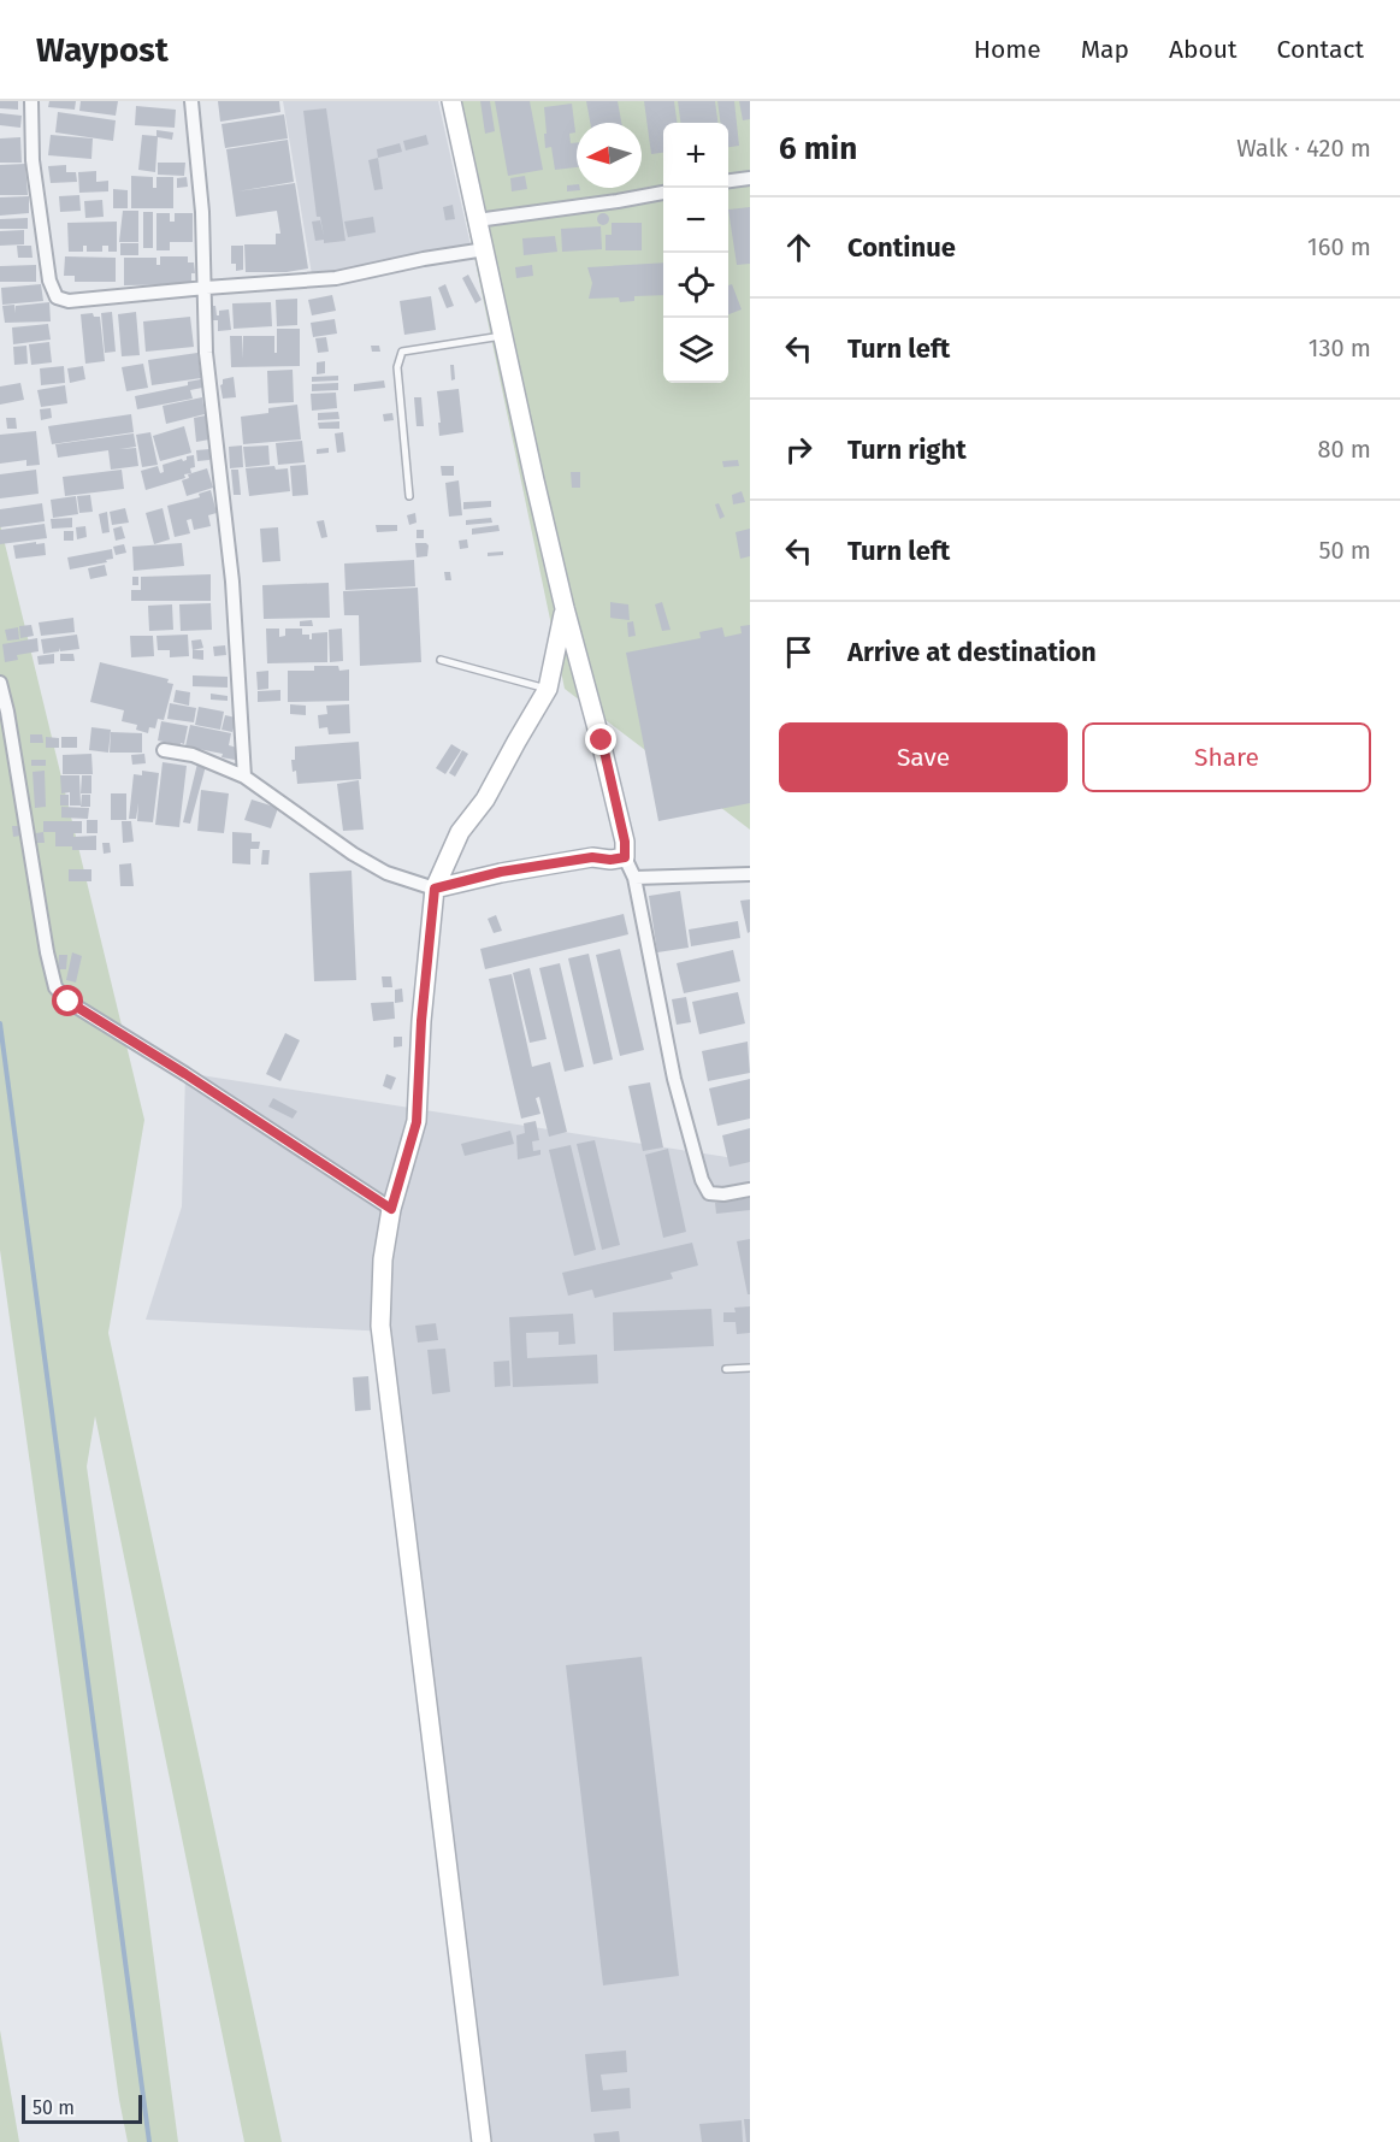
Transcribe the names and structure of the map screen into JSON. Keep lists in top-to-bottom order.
{
  "scale_bar": "50 m",
  "north": "left",
  "page": {
    "header": "Waypost",
    "nav": [
      "Home",
      "Map",
      "About",
      "Contact"
    ],
    "heading": ["6 min", "Walk · 420 m"],
    "map_buttons": ["+", "−"],
    "list": [
      ["Continue", "160 m"],
      ["Turn left", "130 m"],
      ["Turn right", "80 m"],
      ["Turn left", "50 m"],
      "Arrive at destination"
    ],
    "buttons": ["Save", "Share"],
    "scale": "50 m"
  }
}
